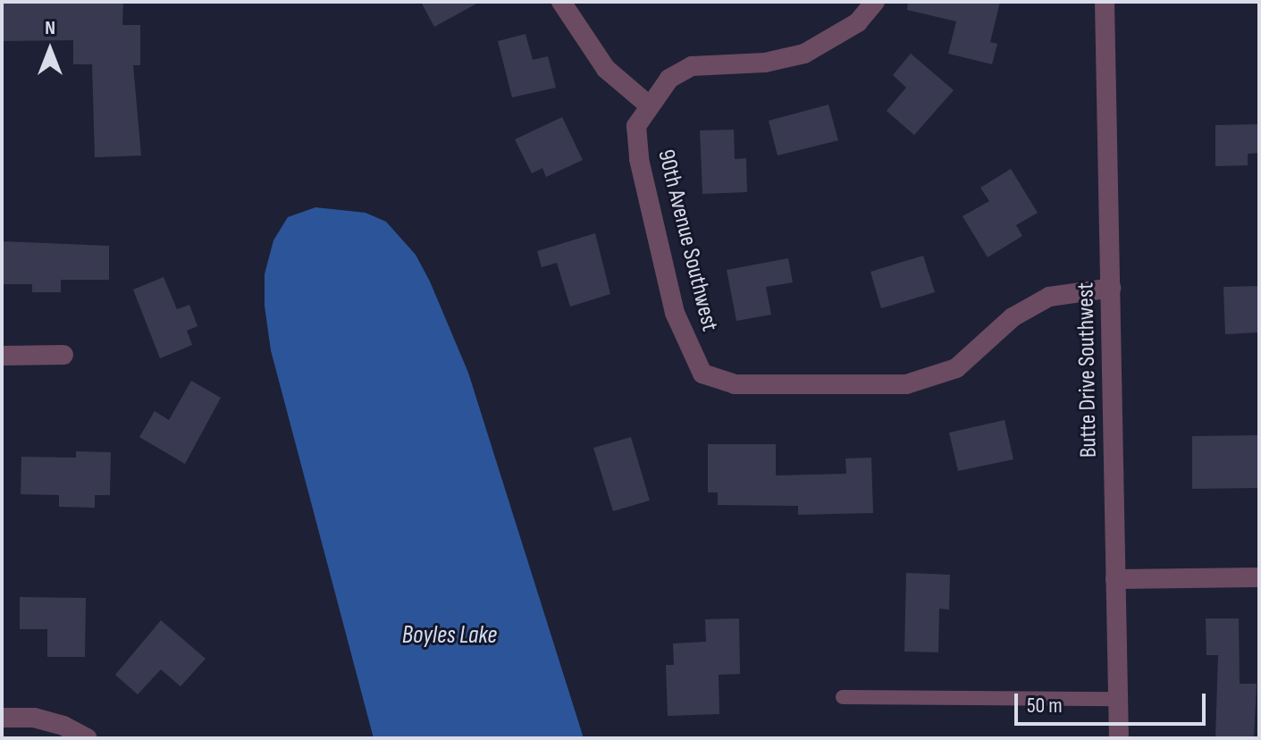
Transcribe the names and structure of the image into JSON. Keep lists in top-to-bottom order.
{
  "streets": {
    "street": ["90th Avenue Southwest", "Butte Drive Southwest"]
  },
  "crossings": [
    ["90th Avenue Southwest", "Butte Drive Southwest"]
  ],
  "water": ["Boyles Lake"],
  "scale_bar": "50 m",
  "north": "top"
}
